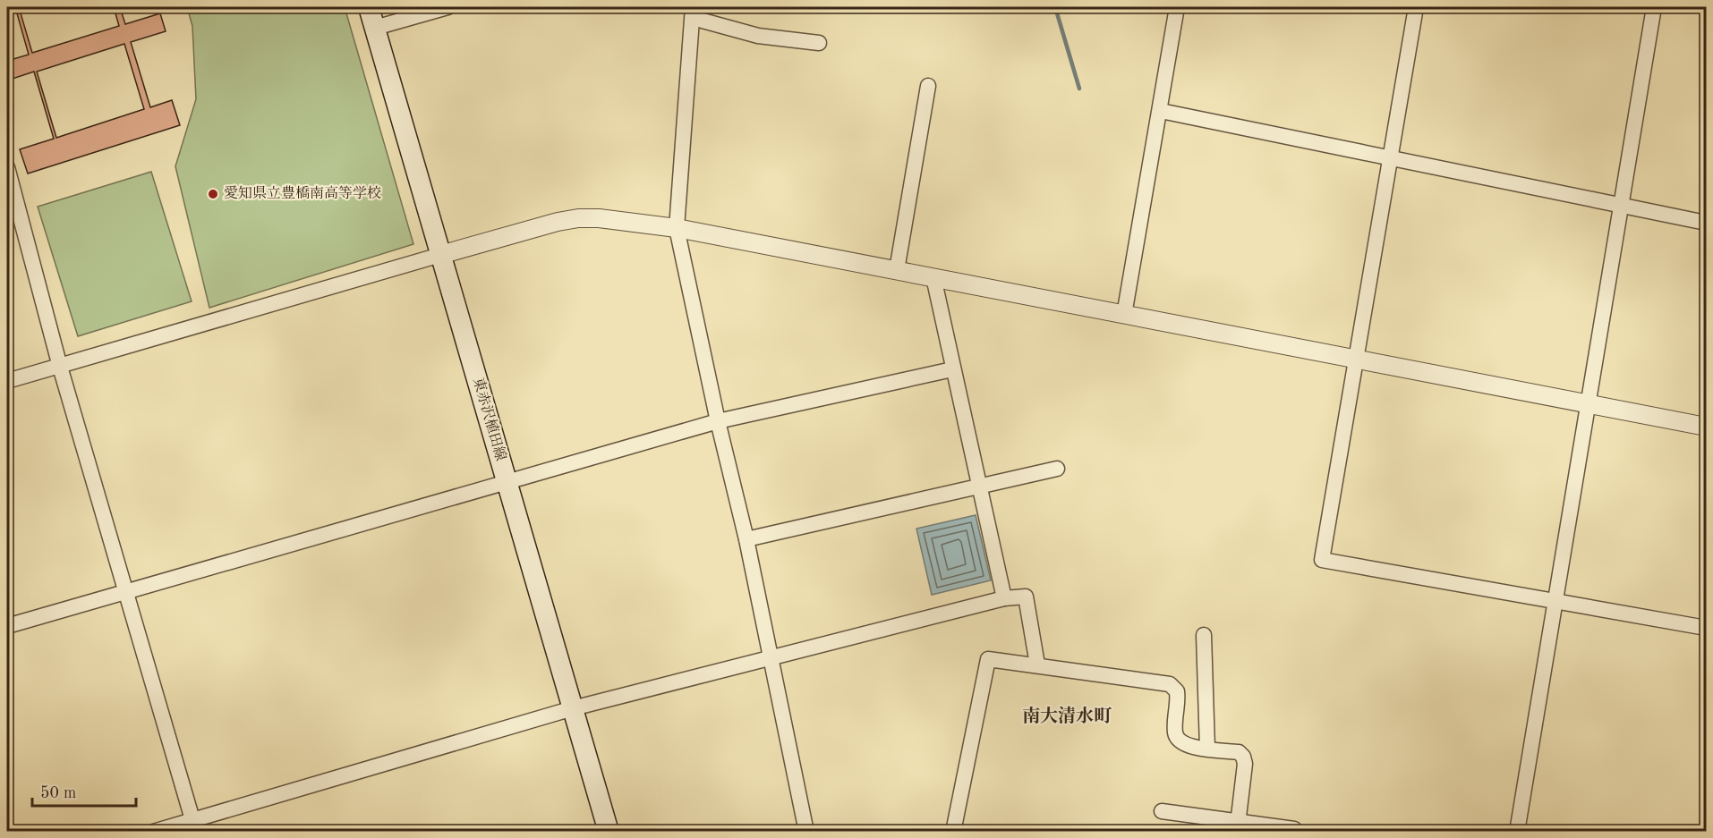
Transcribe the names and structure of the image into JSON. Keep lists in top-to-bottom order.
{
  "streets": {
    "main road": ["東赤沢植田線"]
  },
  "districts": ["南大清水町"],
  "places": ["愛知県立豊橋南高等学校"],
  "scale_bar": "50 m"
}
